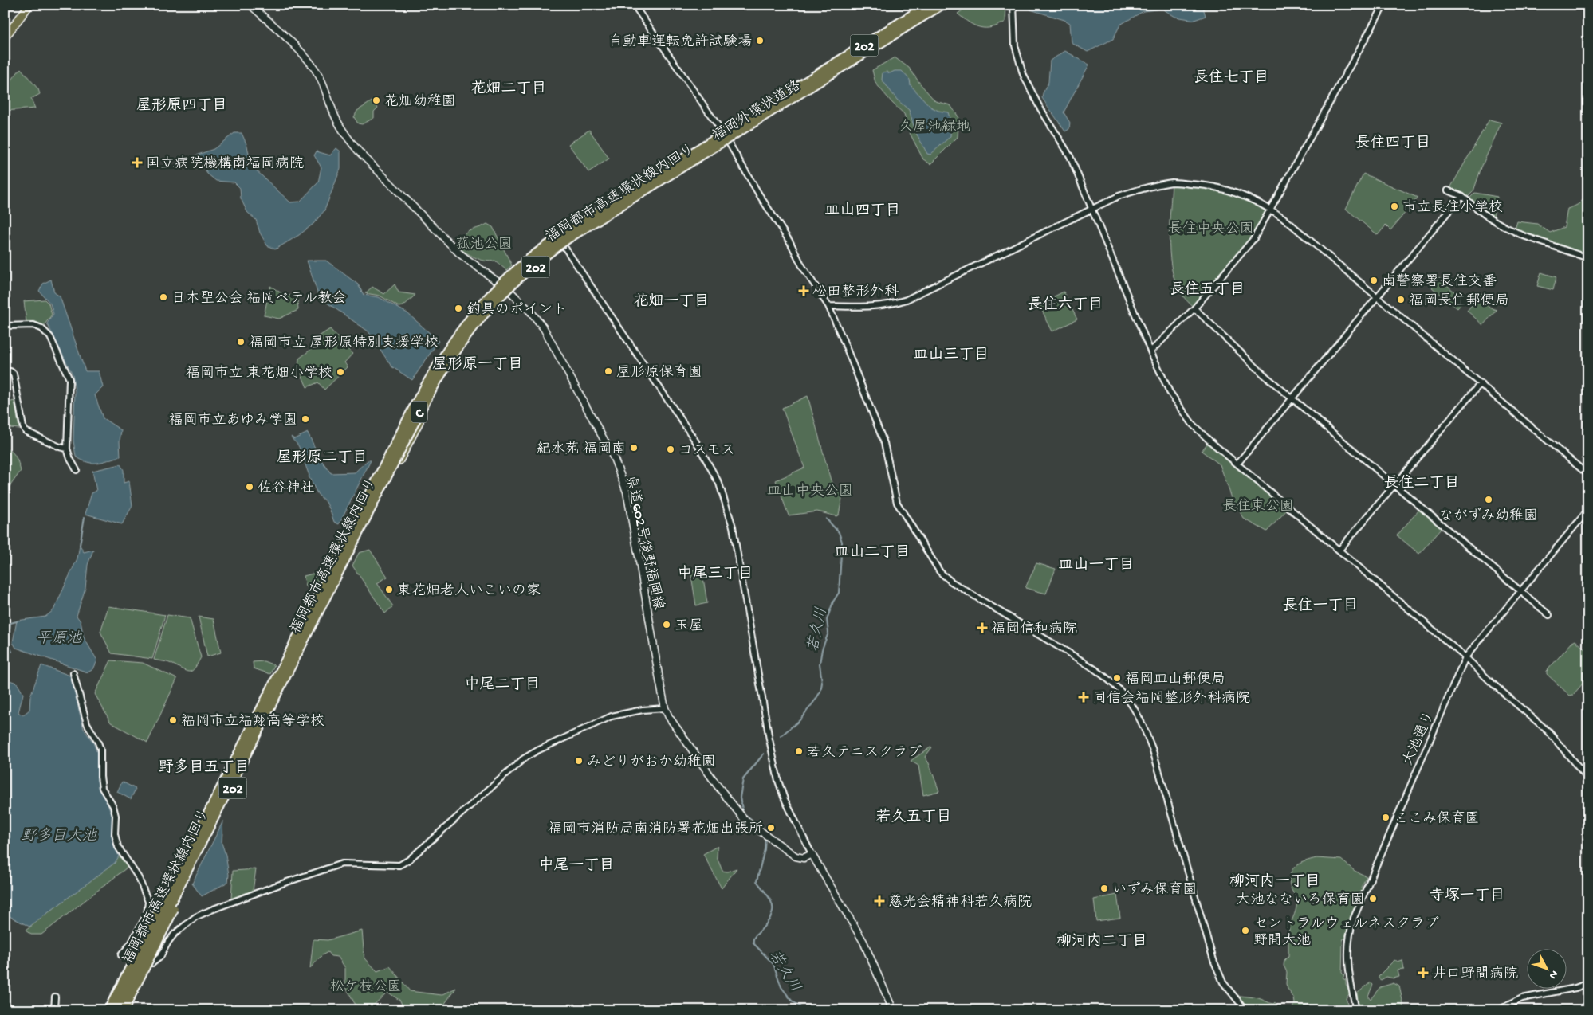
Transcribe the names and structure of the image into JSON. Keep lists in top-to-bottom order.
{
  "streets": {
    "highway": ["福岡都市高速環状線内回り", "C"],
    "main road": ["202", "福岡外環状道路", "県道602号後野福岡線"],
    "street": ["大池通り"]
  },
  "crossings": [
    ["福岡外環状道路", "福岡都市高速環状線内回り"],
    ["福岡外環状道路", "C"],
    ["福岡外環状道路", "県道602号後野福岡線"]
  ],
  "districts": [
    "長住七丁目",
    "花畑二丁目",
    "屋形原四丁目",
    "長住四丁目",
    "皿山四丁目",
    "長住五丁目",
    "花畑一丁目",
    "長住六丁目",
    "皿山三丁目",
    "屋形原一丁目",
    "屋形原二丁目",
    "長住二丁目",
    "皿山二丁目",
    "皿山一丁目",
    "中尾三丁目",
    "長住一丁目",
    "中尾二丁目",
    "野多目五丁目",
    "若久五丁目",
    "中尾一丁目",
    "柳河内一丁目",
    "寺塚一丁目",
    "柳河内二丁目"
  ],
  "water": ["若久川", "平原池", "野多目大池"],
  "parks": [
    "久屋池緑地",
    "長住中央公園",
    "菰池公園",
    "皿山中央公園",
    "長住東公園",
    "松ケ枝公園"
  ],
  "places": {
    "other": [
      "自動車運転免許試験場",
      "花畑幼稚園",
      "市立長住小学校",
      "南警察署長住交番",
      "日本聖公会 福岡ベテル教会",
      "福岡長住郵便局",
      "釣具のポイント",
      "福岡市立 屋形原特別支援学校",
      "屋形原保育園",
      "福岡市立 東花畑小学校",
      "福岡市立あゆみ学園",
      "紀水苑 福岡南",
      "コスモス",
      "佐谷神社",
      "ながずみ幼稚園",
      "東花畑老人いこいの家",
      "玉屋",
      "福岡皿山郵便局",
      "福岡市立福翔高等学校",
      "若久テニスクラブ",
      "みどりがおか幼稚園",
      "ここみ保育園",
      "福岡市消防局南消防署花畑出張所",
      "いずみ保育園",
      "大池なないろ保育園",
      "セントラルウェルネスクラブ 野間大池"
    ],
    "health": [
      "国立病院機構南福岡病院",
      "松田整形外科",
      "福岡信和病院",
      "同信会福岡整形外科病院",
      "慈光会精神科若久病院",
      "井口野間病院"
    ]
  },
  "north": "bottom right"
}
